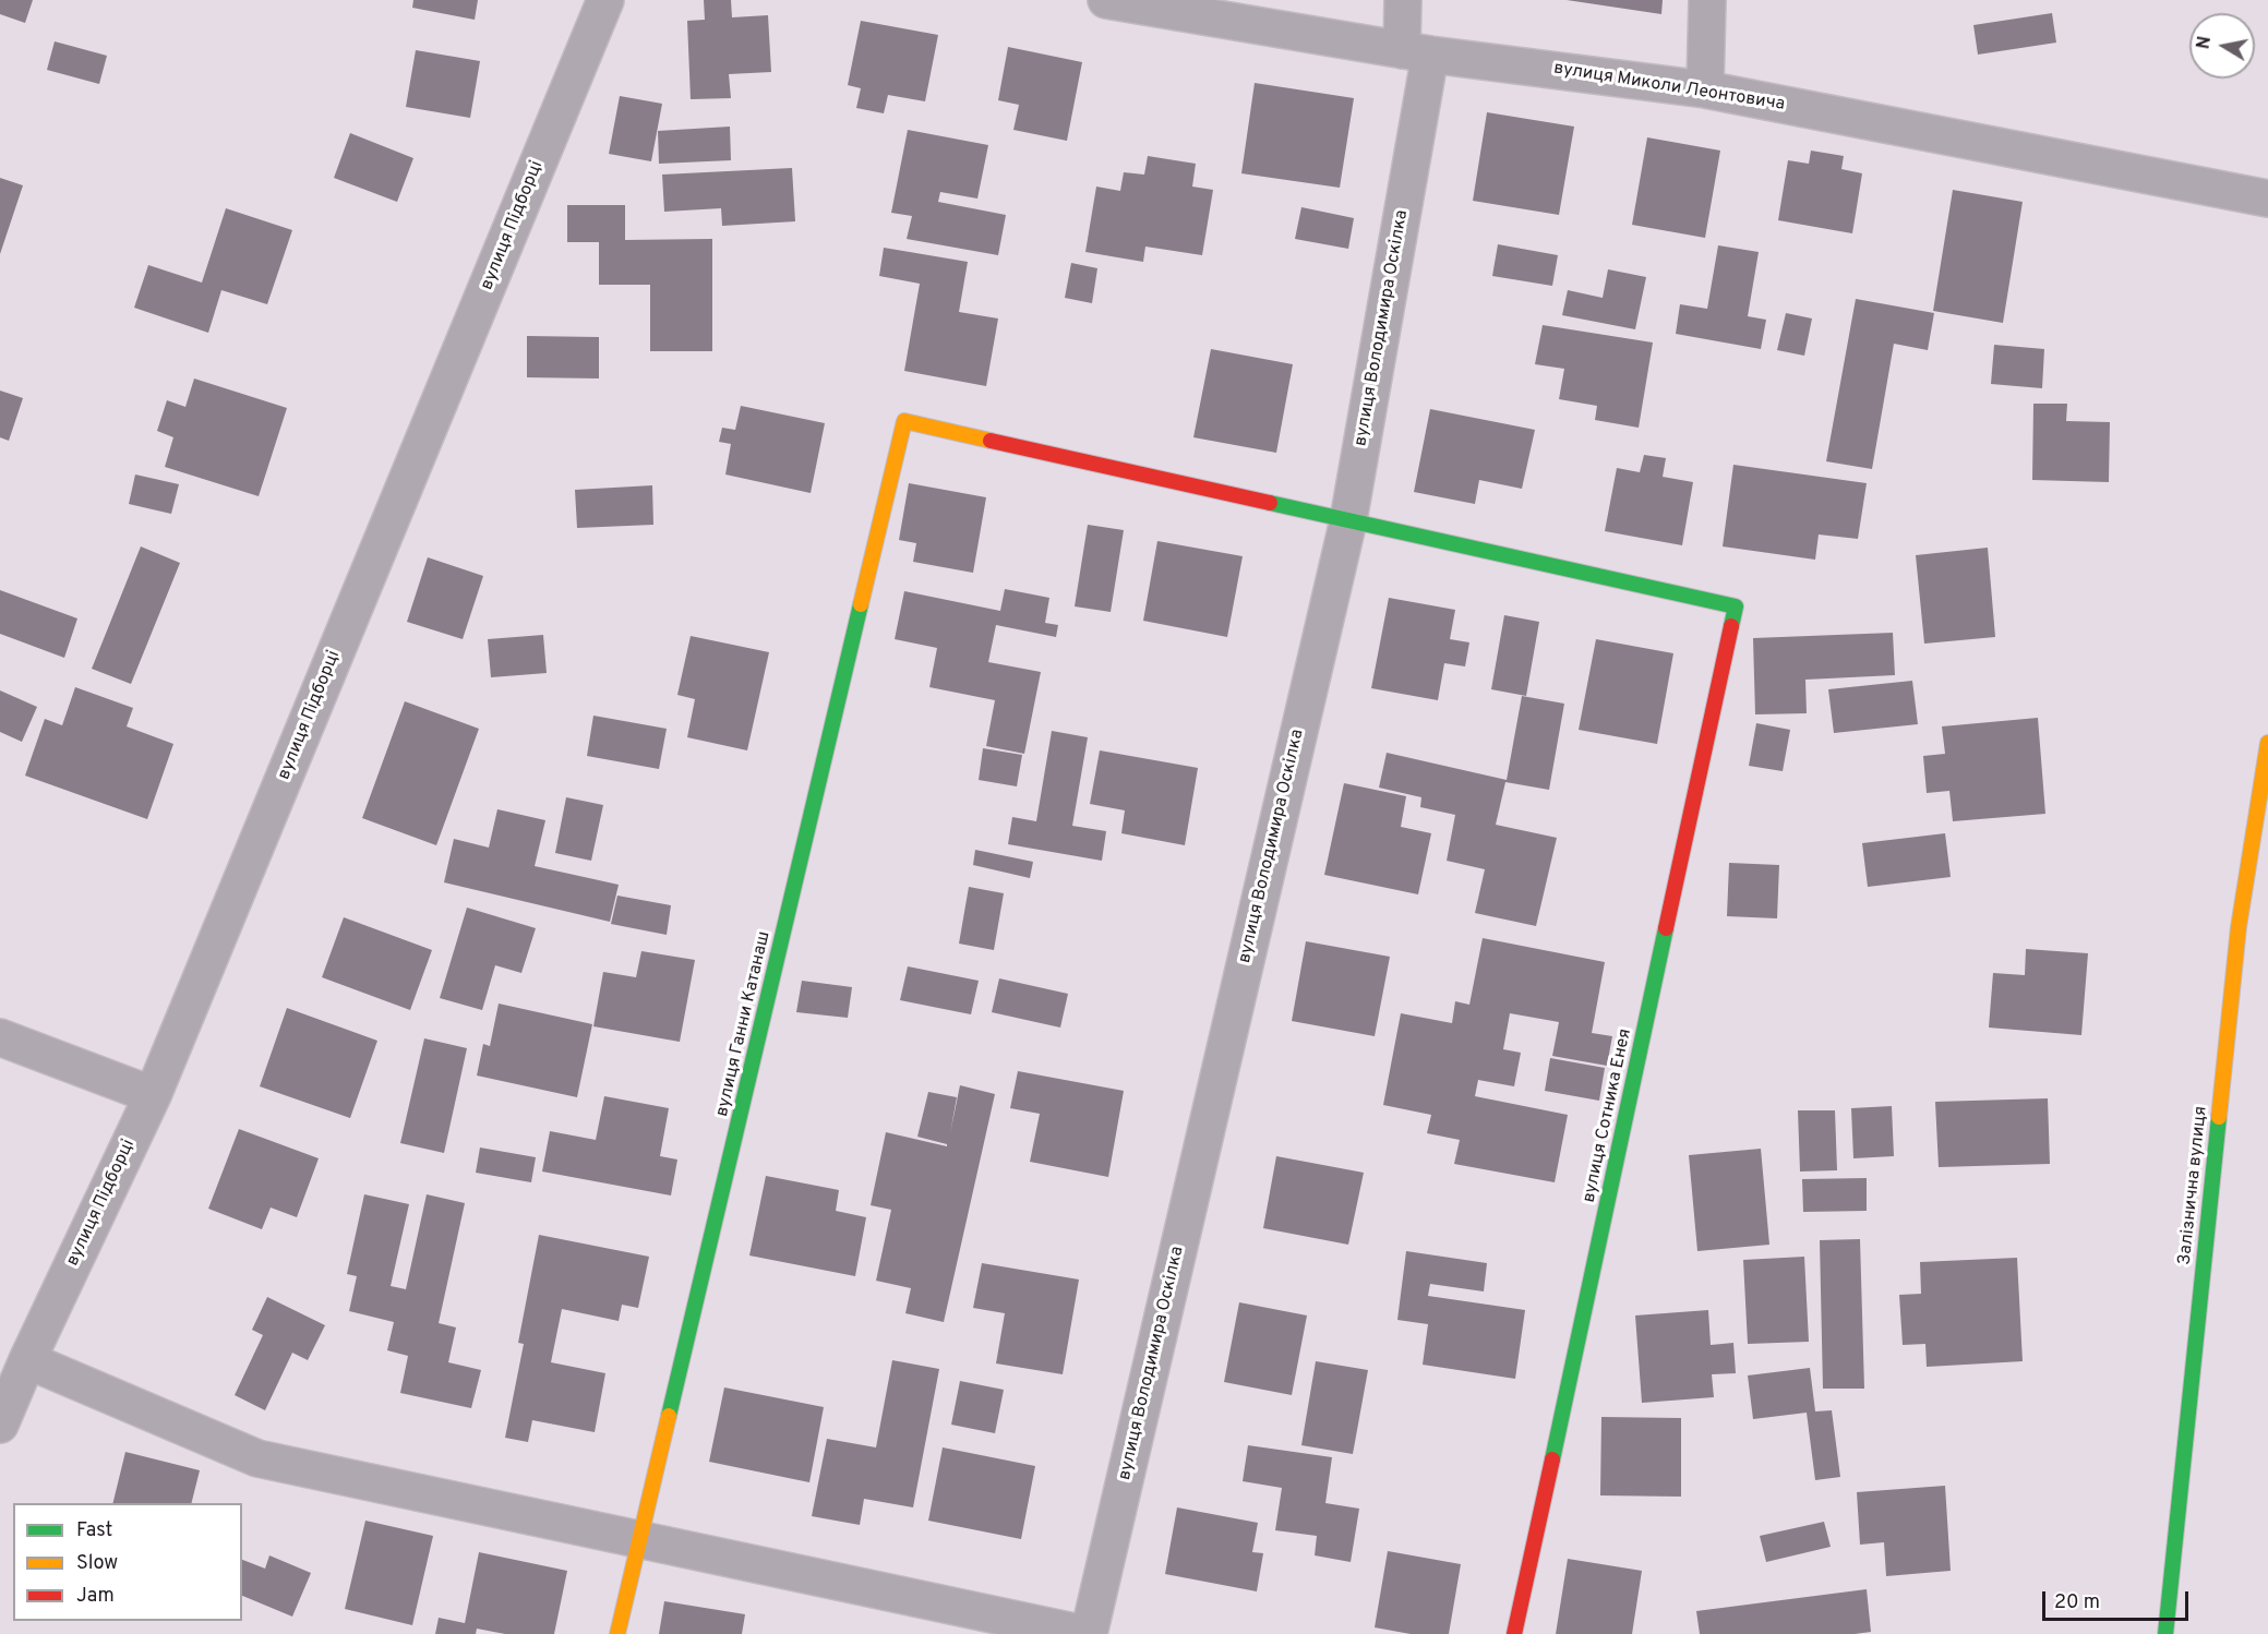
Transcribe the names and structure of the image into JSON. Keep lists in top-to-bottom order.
{
  "streets": {
    "street": [
      "вулиця Миколи Леонтовича",
      "вулиця Підборці",
      "вулиця Володимира Оскілка",
      "вулиця Ганни Катанаш",
      "вулиця Сотника Енея",
      "Залізнична вулиця"
    ]
  },
  "crossings": [
    ["вулиця Миколи Леонтовича", "вулиця Володимира Оскілка"],
    ["вулиця Володимира Оскілка", "вулиця Ганни Катанаш"],
    ["вулиця Володимира Оскілка", "вулиця Сотника Енея"],
    ["вулиця Ганни Катанаш", "вулиця Сотника Енея"]
  ],
  "legend": ["Fast", "Slow", "Jam"],
  "scale_bar": "20 m",
  "north": "left"
}
